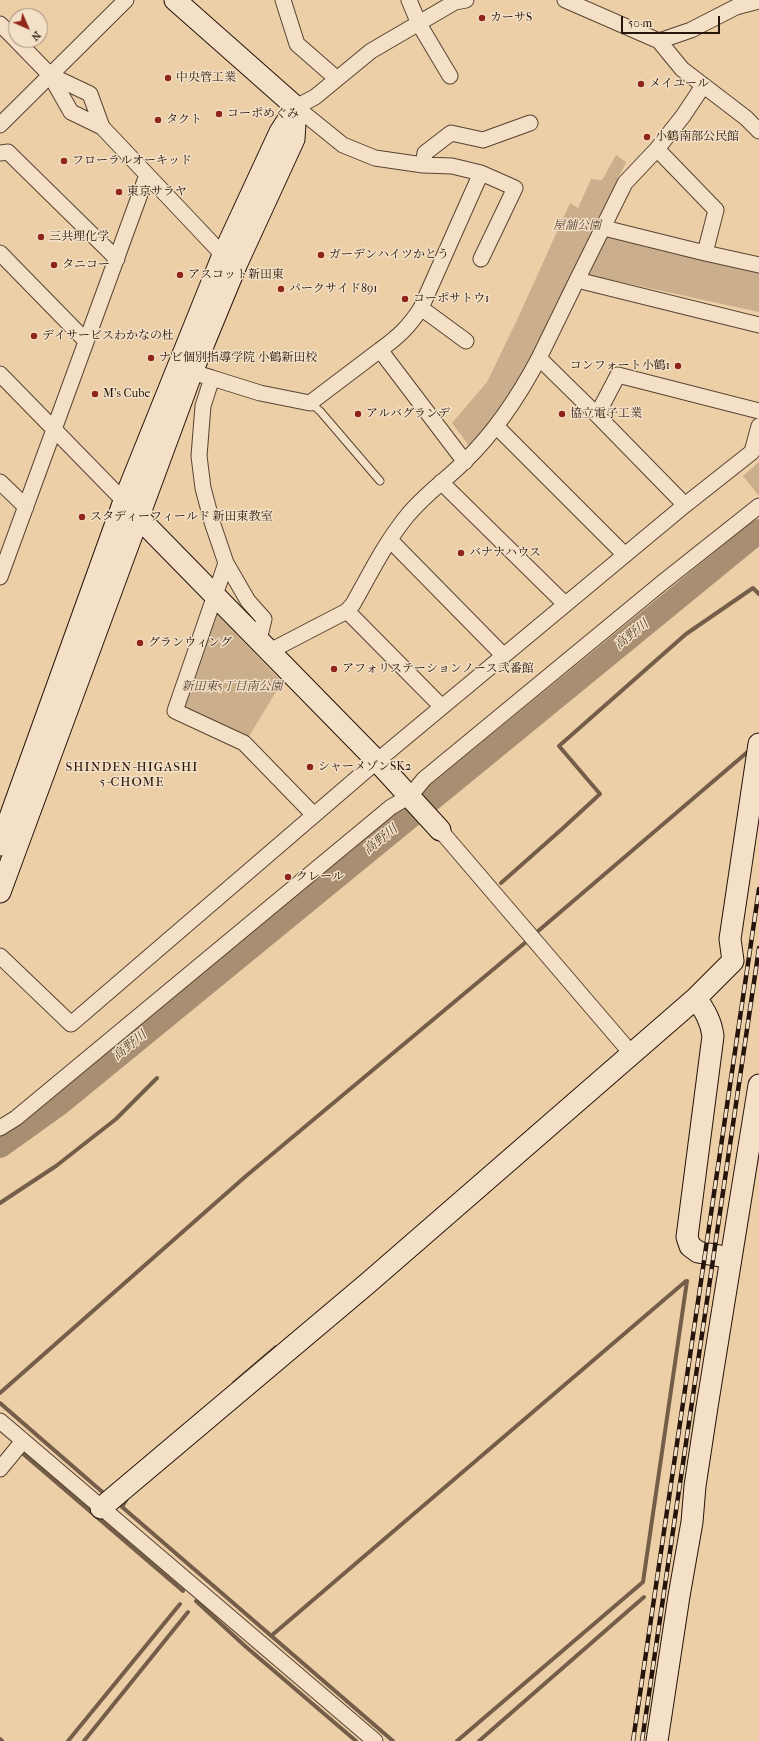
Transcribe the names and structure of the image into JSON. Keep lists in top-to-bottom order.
{
  "districts": ["SHINDEN-HIGASHI 5-CHOME"],
  "water": ["高野川"],
  "parks": ["屋舗公園", "新田東5丁目南公園"],
  "places": [
    "カーサS",
    "中央管工業",
    "メイユール",
    "コーポめぐみ",
    "タクト",
    "小鶴南部公民館",
    "フローラルオーキッド",
    "東京サラヤ",
    "三共理化学",
    "ガーデンハイツかとう",
    "タニコー",
    "アスコット新田東",
    "パークサイド891",
    "コーポサトウ1",
    "デイサービスわかなの杜",
    "ナビ個別指導学院 小鶴新田校",
    "コンフォート小鶴1",
    "M's Cube",
    "アルバグランデ",
    "協立電子工業",
    "スタディーフィールド 新田東教室",
    "バナナハウス",
    "グランウィング",
    "アフォリステーションノース弐番館",
    "シャーメゾンSK2",
    "クレール"
  ],
  "scale_bar": "50 m",
  "north": "bottom right"
}
